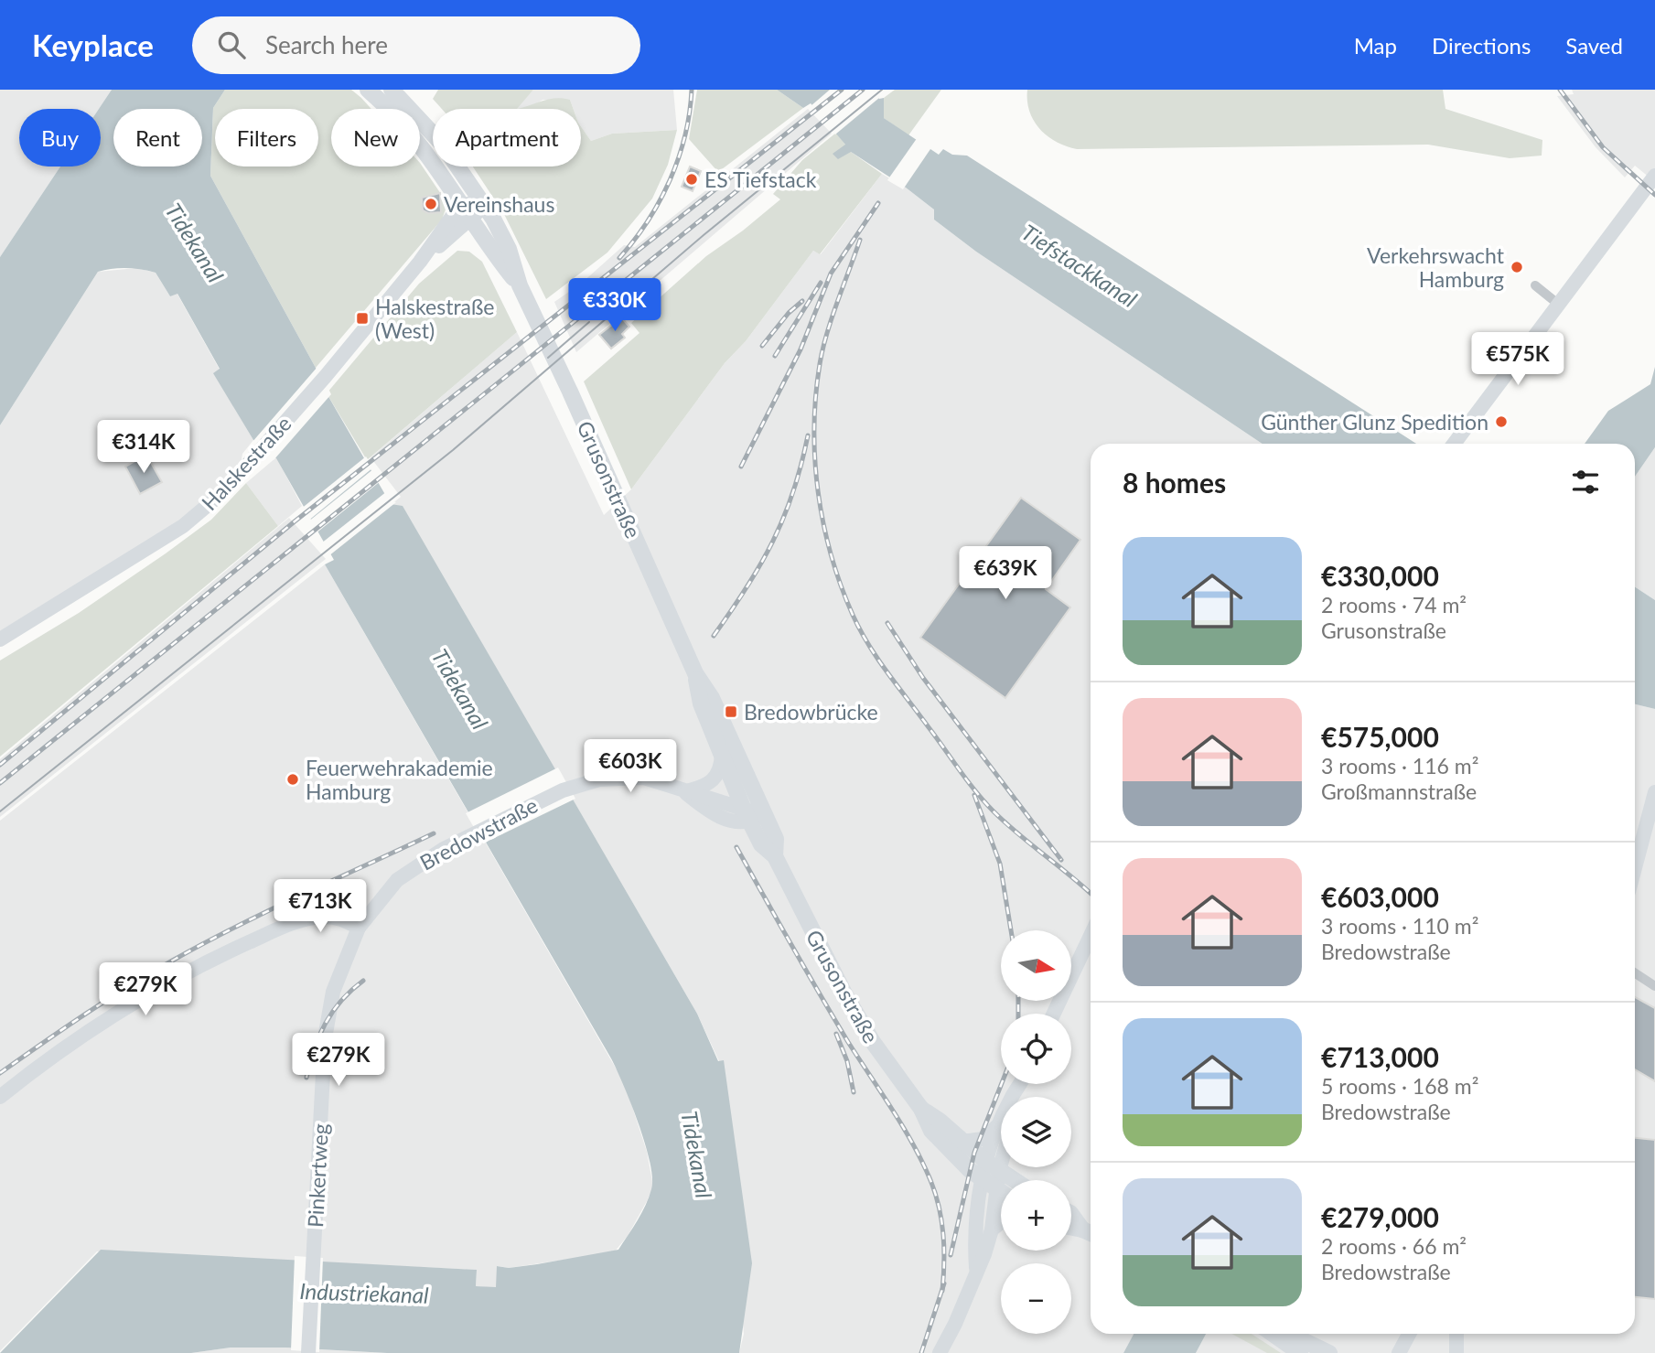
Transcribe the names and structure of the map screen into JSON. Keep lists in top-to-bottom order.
{
  "streets": {
    "main road": ["Grusonstraße"],
    "street": ["Halskestraße", "Bredowstraße", "Pinkertweg"]
  },
  "crossings": [
    ["Halskestraße", "Grusonstraße"],
    ["Grusonstraße", "Bredowstraße"],
    ["Bredowstraße", "Pinkertweg"]
  ],
  "water": ["Tidekanal", "Tiefstackkanal", "Industriekanal"],
  "places": {
    "other": [
      "ES Tiefstack",
      "Vereinshaus",
      "Verkehrswacht Hamburg",
      "Günther Glunz Spedition",
      "Feuerwehrakademie Hamburg"
    ],
    "transit": ["Halskestraße (West)", "Bredowbrücke"]
  },
  "north": "right",
  "page": {
    "header": "Keyplace",
    "search": "Search here",
    "nav": ["Map", "Directions", "Saved"],
    "chip": [
      "Buy",
      "Rent",
      "Filters",
      "New",
      "Apartment"
    ],
    "price": [
      "€330K",
      "€575K",
      "€314K",
      "€639K",
      "€603K",
      "€713K",
      "€279K",
      "€279K"
    ],
    "heading": "8 homes",
    "list": [
      {
        "name": "€330,000",
        "note": "2 rooms · 74 m² · Grusonstraße"
      },
      {
        "name": "€575,000",
        "note": "3 rooms · 116 m² · Großmannstraße"
      },
      {
        "name": "€603,000",
        "note": "3 rooms · 110 m² · Bredowstraße"
      },
      {
        "name": "€713,000",
        "note": "5 rooms · 168 m² · Bredowstraße"
      },
      {
        "name": "€279,000",
        "note": "2 rooms · 66 m² · Bredowstraße"
      }
    ],
    "map_buttons": ["+", "−"]
  }
}
